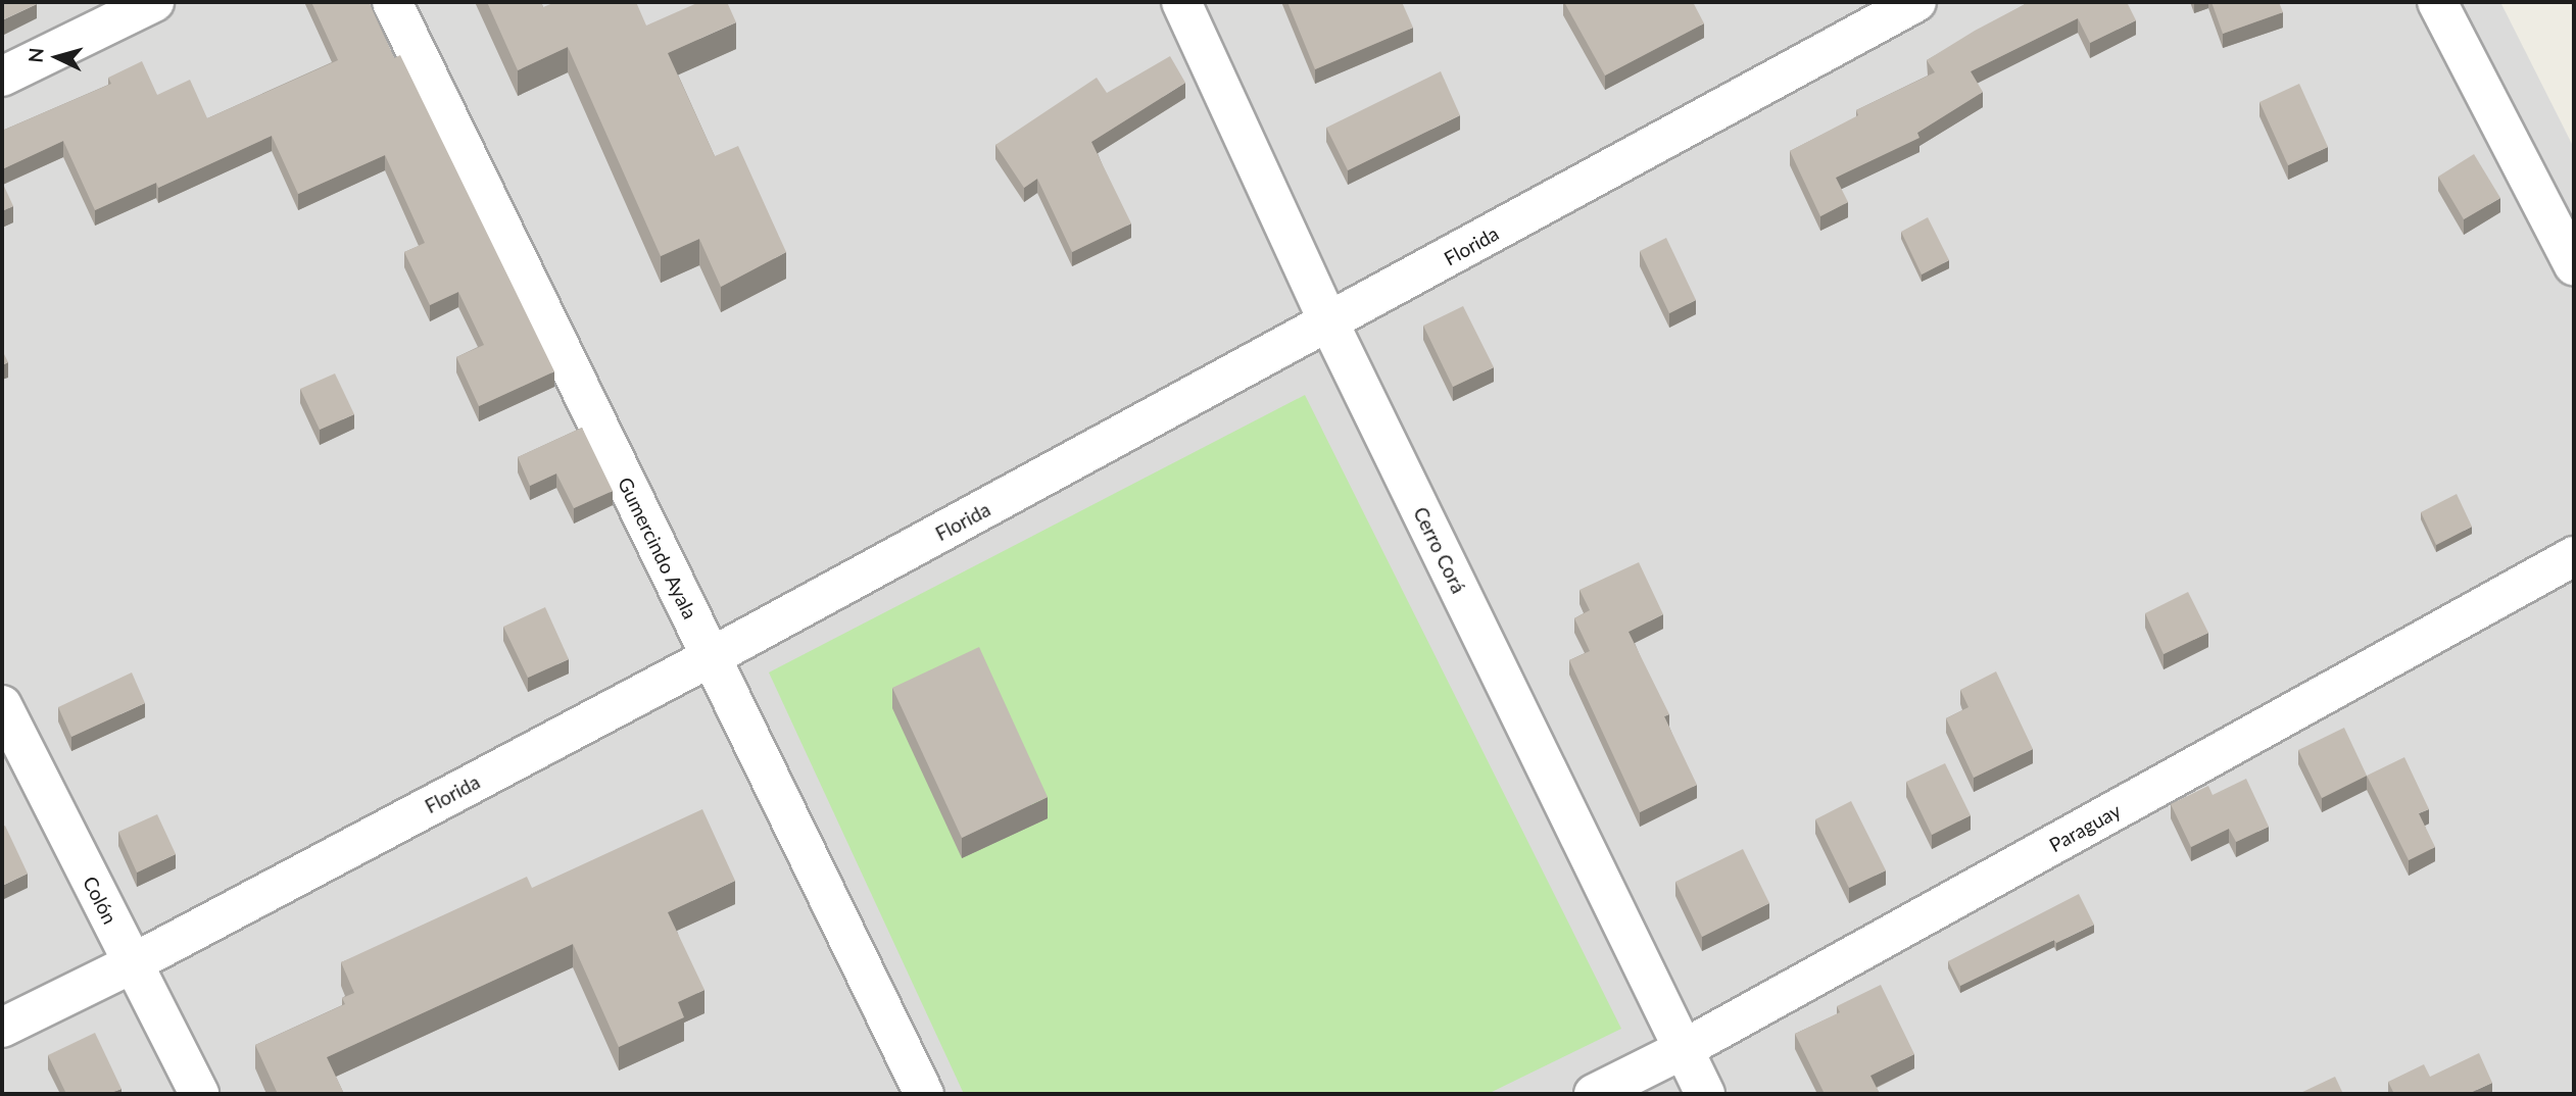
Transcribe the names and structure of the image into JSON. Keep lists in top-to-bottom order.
{
  "streets": {
    "street": [
      "Florida",
      "Gumercindo Ayala",
      "Cerro Corá",
      "Paraguay",
      "Colón"
    ]
  },
  "crossings": [
    ["Florida", "Gumercindo Ayala"],
    ["Florida", "Cerro Corá"],
    ["Florida", "Colón"],
    ["Cerro Corá", "Paraguay"]
  ],
  "north": "left"
}
